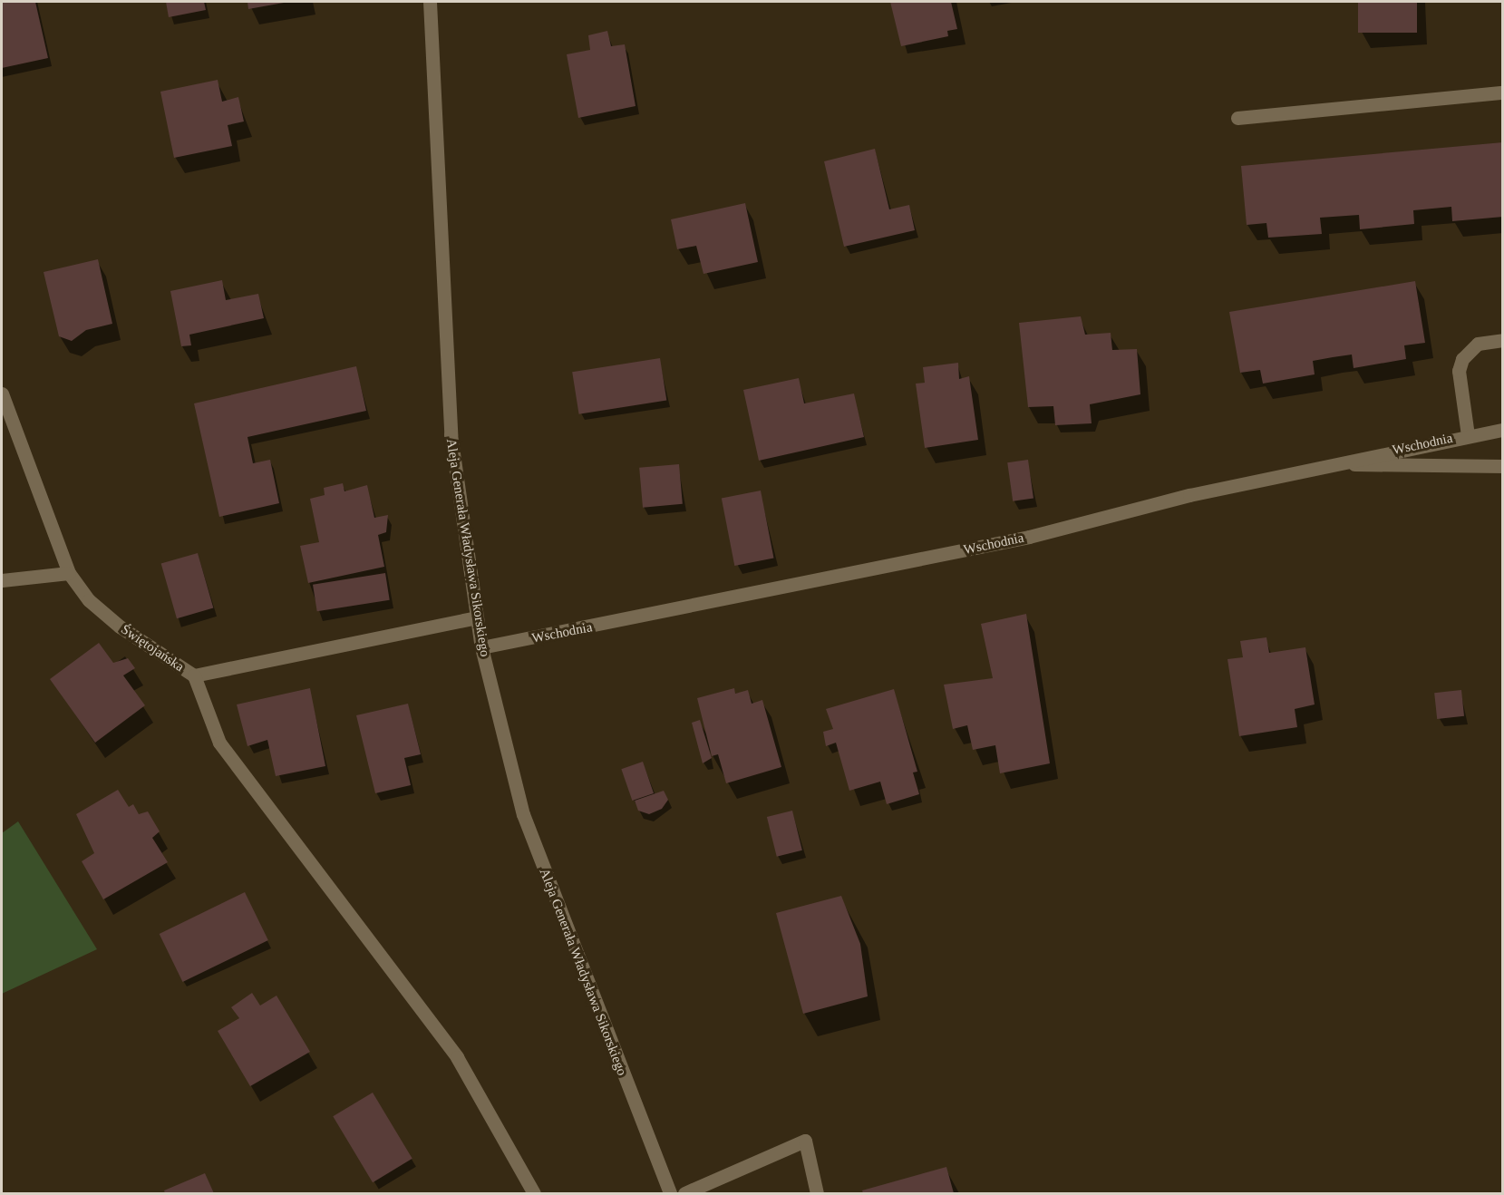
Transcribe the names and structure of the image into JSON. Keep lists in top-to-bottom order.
{
  "streets": {
    "street": ["Wschodnia", "Aleja Generała Władysława Sikorskiego", "Świętojańska"]
  },
  "crossings": [
    ["Wschodnia", "Aleja Generała Władysława Sikorskiego"],
    ["Aleja Generała Władysława Sikorskiego", "Świętojańska"]
  ]
}
